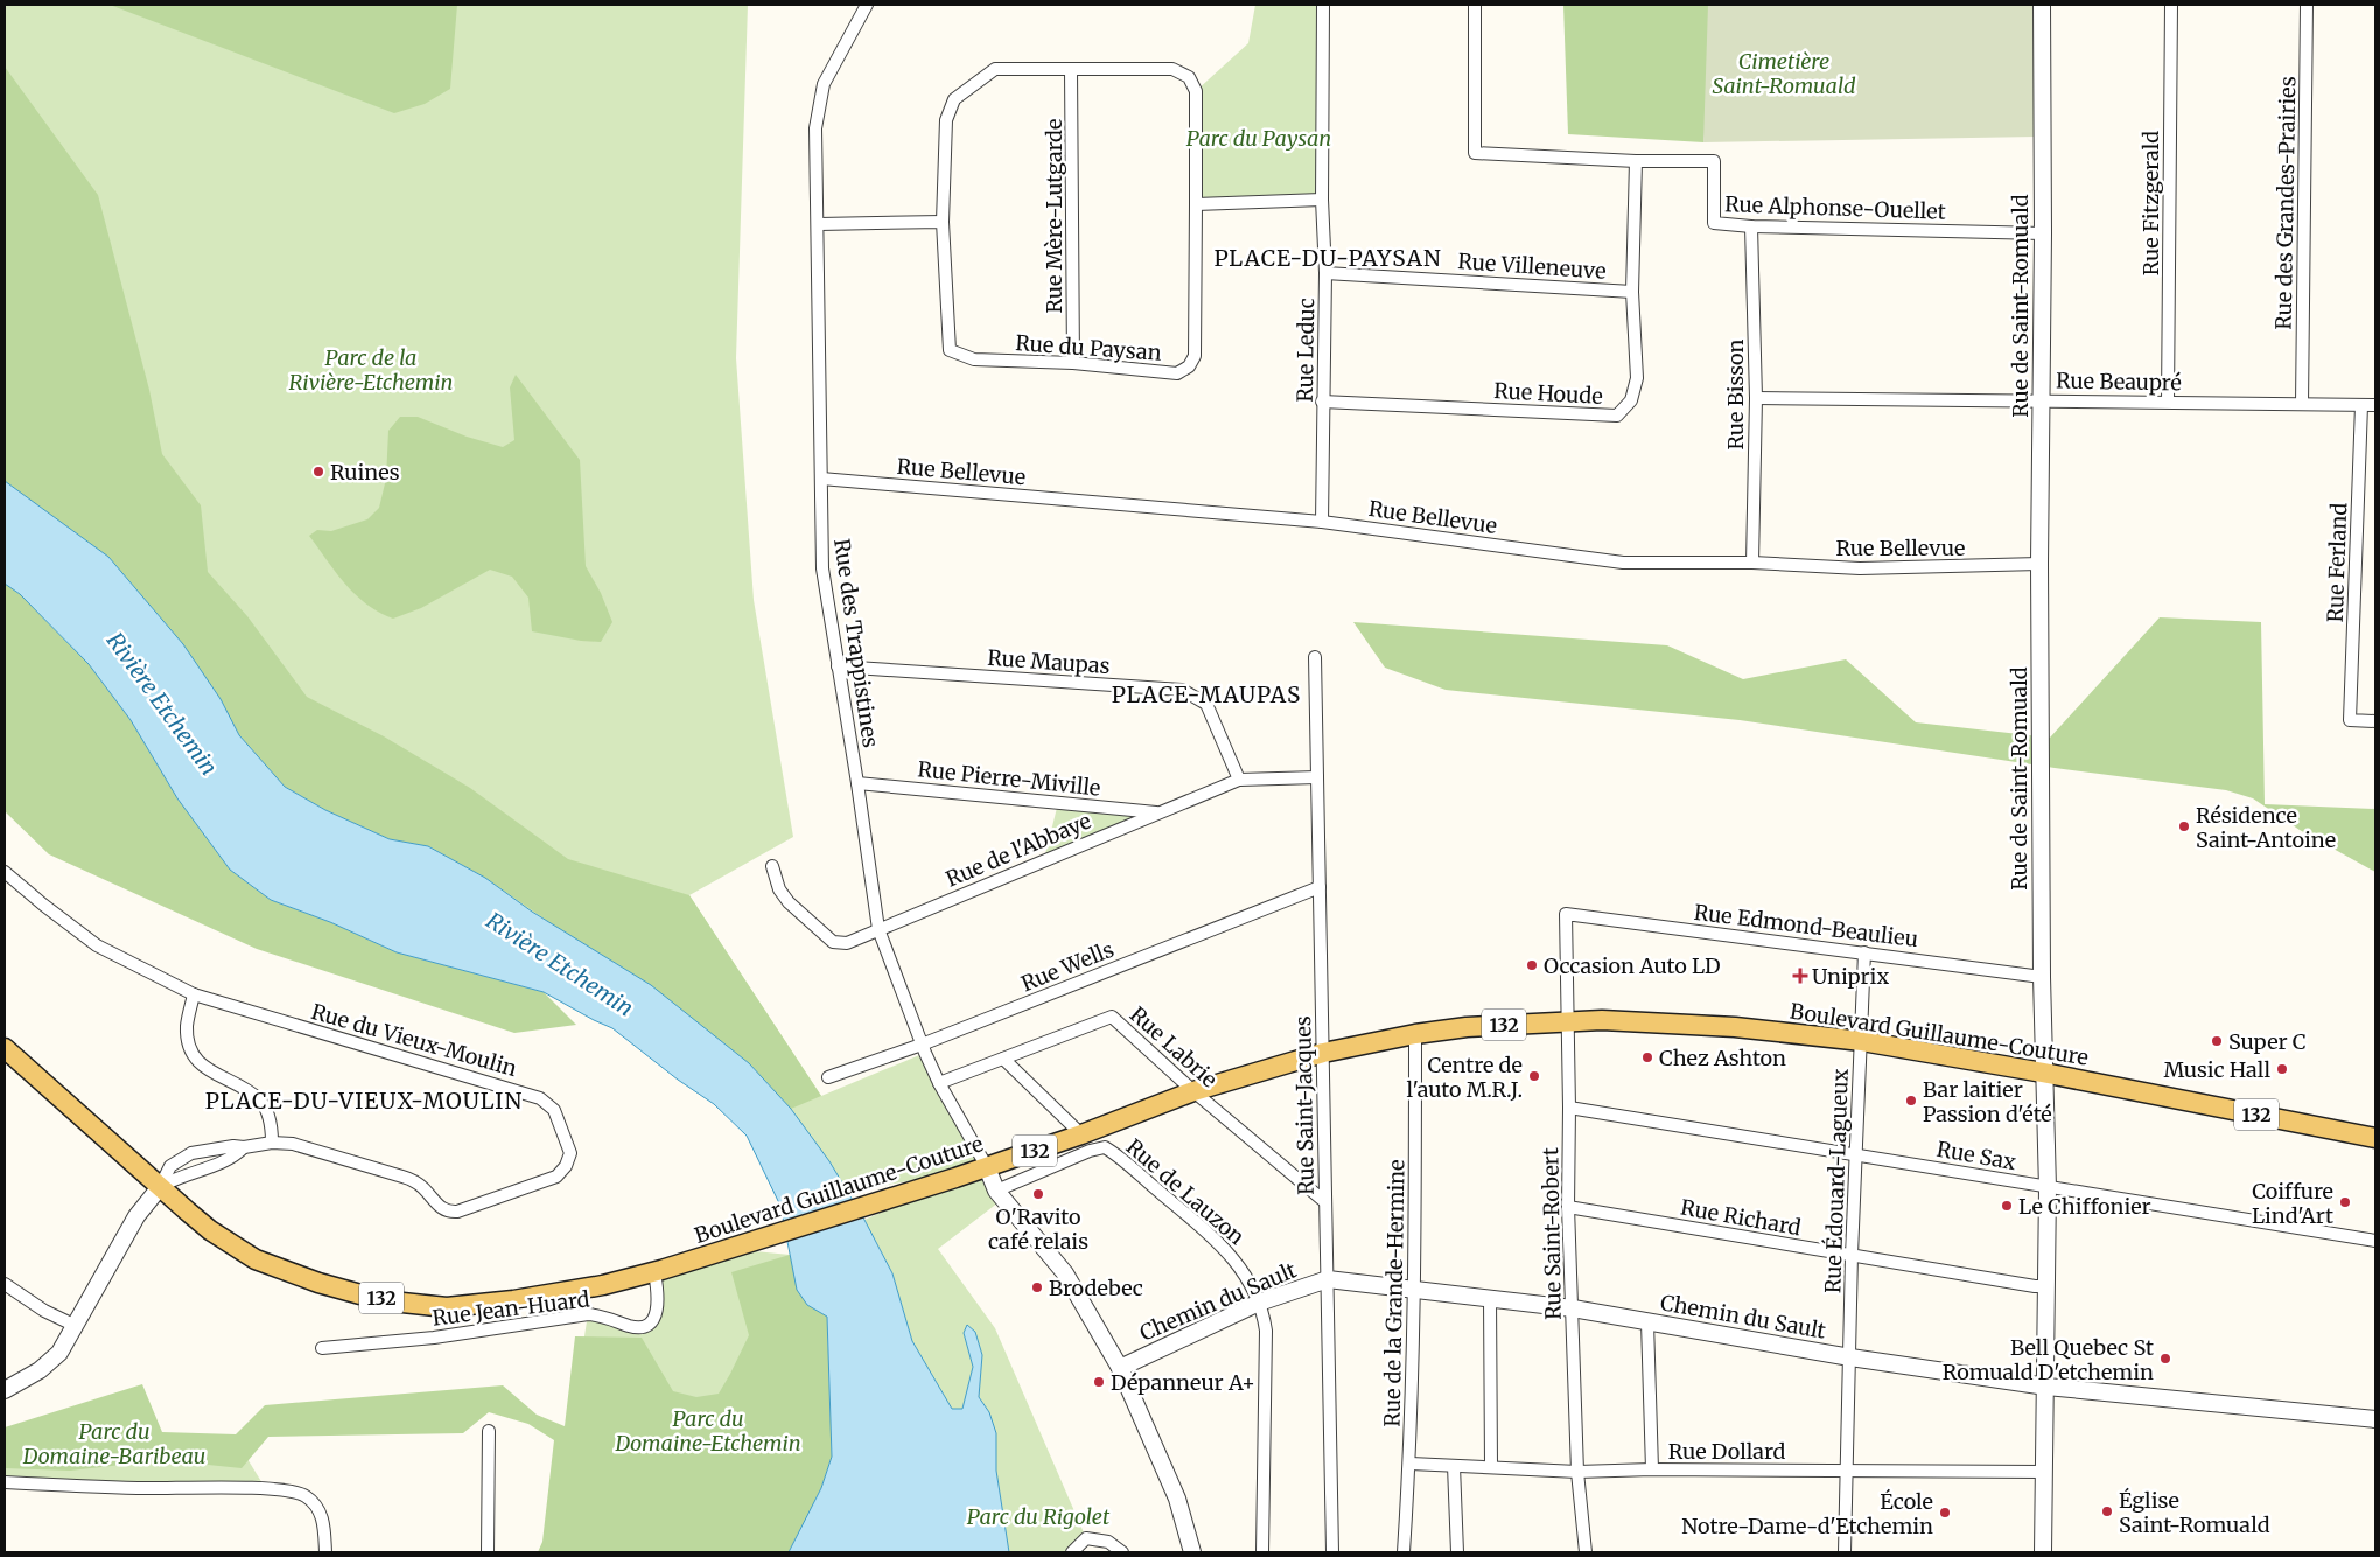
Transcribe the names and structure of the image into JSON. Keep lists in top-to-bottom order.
{
  "streets": {
    "main road": ["132", "Boulevard Guillaume-Couture"],
    "street": [
      "Rue Fitzgerald",
      "Rue des Grandes-Prairies",
      "Rue Alphonse-Ouellet",
      "Rue Mère-Lutgarde",
      "Rue Villeneuve",
      "Rue de Saint-Romuald",
      "Rue du Paysan",
      "Rue Leduc",
      "Rue Beaupré",
      "Rue Houde",
      "Rue Bisson",
      "Rue Bellevue",
      "Rue Ferland",
      "Rue des Trappistines",
      "Rue Maupas",
      "Rue Pierre-Miville",
      "Rue de l'Abbaye",
      "Rue Edmond-Beaulieu",
      "Rue Wells",
      "Rue du Vieux-Moulin",
      "Rue Labrie",
      "Rue Saint-Jacques",
      "Rue Sax",
      "Rue Édouard-Lagueux",
      "Rue de Lauzon",
      "Rue Richard",
      "Rue Saint-Robert",
      "Rue de la Grande-Hermine",
      "Chemin du Sault",
      "Rue Jean-Huard",
      "Rue Dollard"
    ]
  },
  "crossings": [
    ["Rue Fitzgerald", "Rue Beaupré"],
    ["Rue des Grandes-Prairies", "Rue Beaupré"],
    ["Rue Alphonse-Ouellet", "Rue de Saint-Romuald"],
    ["Rue Alphonse-Ouellet", "Rue Houde"],
    ["Rue Alphonse-Ouellet", "Rue Bisson"],
    ["Rue Mère-Lutgarde", "Rue du Paysan"],
    ["Rue Villeneuve", "Rue Leduc"],
    ["Rue Villeneuve", "Rue Houde"],
    ["Rue de Saint-Romuald", "Rue Beaupré"],
    ["Rue de Saint-Romuald", "Rue Bellevue"],
    ["Rue de Saint-Romuald", "Rue Edmond-Beaulieu"],
    ["Rue de Saint-Romuald", "Boulevard Guillaume-Couture"],
    ["Rue de Saint-Romuald", "Rue Sax"],
    ["Rue de Saint-Romuald", "Rue Richard"],
    ["Rue de Saint-Romuald", "Chemin du Sault"],
    ["Rue de Saint-Romuald", "Rue Dollard"],
    ["Rue Leduc", "Rue Houde"],
    ["Rue Leduc", "Rue Bellevue"],
    ["Rue Beaupré", "Rue Bisson"],
    ["Rue Beaupré", "Rue Ferland"],
    ["Rue Bisson", "Rue Bellevue"],
    ["Rue Bellevue", "Rue des Trappistines"],
    ["Rue des Trappistines", "Rue Maupas"],
    ["Rue des Trappistines", "Rue Pierre-Miville"],
    ["Rue des Trappistines", "Rue de l'Abbaye"],
    ["Rue des Trappistines", "Rue Wells"],
    ["Rue des Trappistines", "Boulevard Guillaume-Couture"],
    ["Rue des Trappistines", "Rue Labrie"],
    ["Rue Maupas", "Rue de l'Abbaye"],
    ["Rue Pierre-Miville", "Rue de l'Abbaye"],
    ["Rue de l'Abbaye", "Rue Saint-Jacques"],
    ["Rue Edmond-Beaulieu", "Rue Édouard-Lagueux"],
    ["Rue Edmond-Beaulieu", "Rue Saint-Robert"],
    ["Rue Wells", "Rue Saint-Jacques"],
    ["Boulevard Guillaume-Couture", "Rue du Vieux-Moulin"],
    ["Boulevard Guillaume-Couture", "Rue Labrie"],
    ["Boulevard Guillaume-Couture", "Rue Saint-Jacques"],
    ["Boulevard Guillaume-Couture", "Rue Édouard-Lagueux"],
    ["Boulevard Guillaume-Couture", "Rue Saint-Robert"],
    ["Boulevard Guillaume-Couture", "Rue de la Grande-Hermine"],
    ["Boulevard Guillaume-Couture", "Rue Jean-Huard"],
    ["Rue Labrie", "Rue Saint-Jacques"],
    ["Rue Saint-Jacques", "Chemin du Sault"],
    ["Rue Sax", "Rue Édouard-Lagueux"],
    ["Rue Sax", "Rue Saint-Robert"],
    ["Rue Édouard-Lagueux", "Rue Richard"],
    ["Rue Édouard-Lagueux", "Chemin du Sault"],
    ["Rue Édouard-Lagueux", "Rue Dollard"],
    ["Rue de Lauzon", "Chemin du Sault"],
    ["Rue Richard", "Rue Saint-Robert"],
    ["Rue Saint-Robert", "Chemin du Sault"],
    ["Rue Saint-Robert", "Rue Dollard"],
    ["Rue de la Grande-Hermine", "Chemin du Sault"],
    ["Rue de la Grande-Hermine", "Rue Dollard"]
  ],
  "districts": ["PLACE-DU-PAYSAN", "PLACE-MAUPAS", "PLACE-DU-VIEUX-MOULIN"],
  "water": ["Rivière Etchemin"],
  "parks": [
    "Cimetière Saint-Romuald",
    "Parc du Paysan",
    "Parc de la Rivière-Etchemin",
    "Parc du Domaine-Etchemin",
    "Parc du Domaine-Baribeau",
    "Parc du Rigolet"
  ],
  "places": {
    "other": [
      "Ruines",
      "Résidence Saint-Antoine",
      "Occasion Auto LD",
      "Super C",
      "Chez Ashton",
      "Music Hall",
      "Centre de l'auto M.R.J.",
      "Bar laitier Passion d'été",
      "O'Ravito café relais",
      "Coiffure Lind'Art",
      "Le Chiffonier",
      "Brodebec",
      "Bell Quebec St Romuald D'etchemin",
      "Dépanneur A+",
      "Église Saint-Romuald",
      "École Notre-Dame-d'Etchemin"
    ],
    "health": ["Uniprix"]
  }
}
